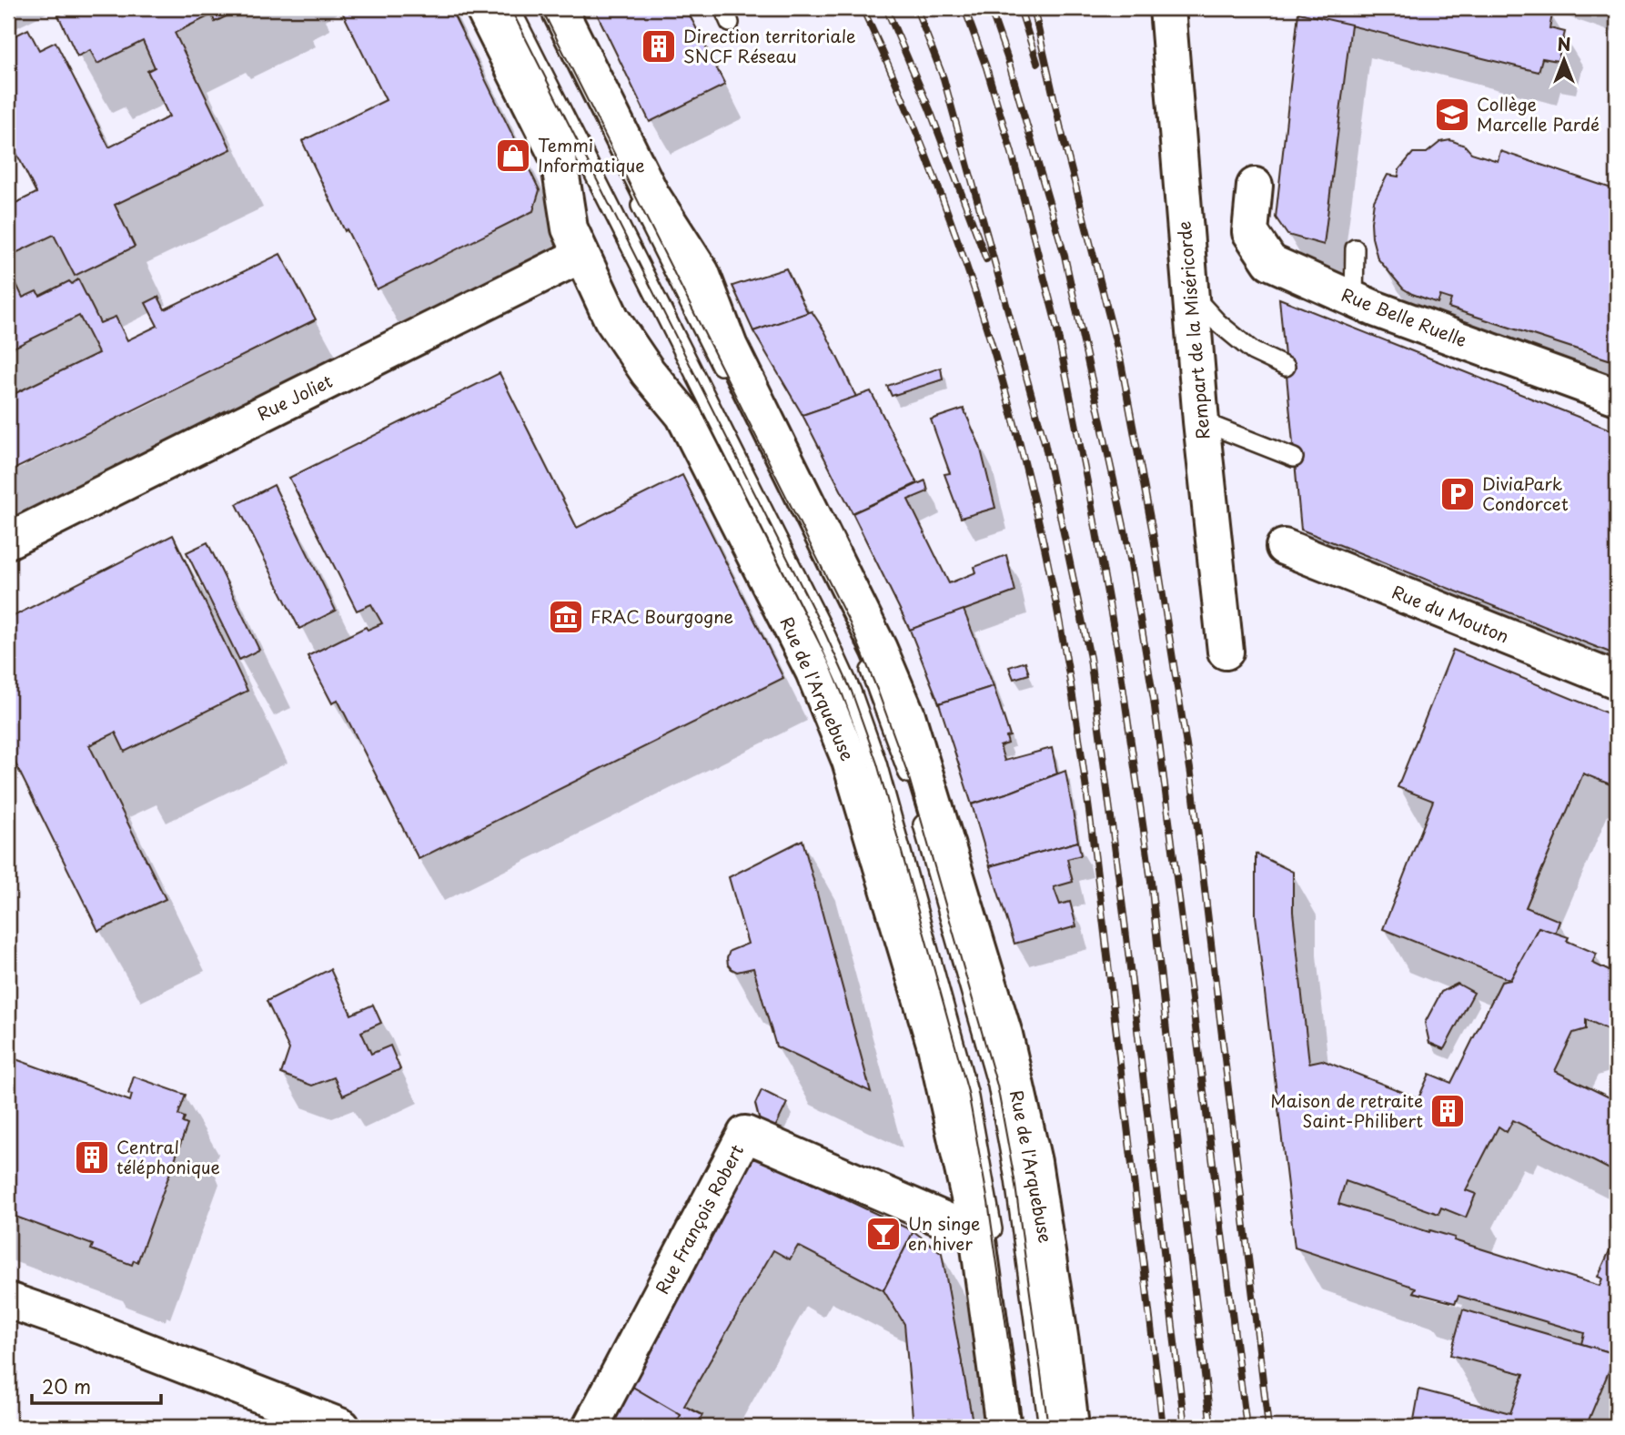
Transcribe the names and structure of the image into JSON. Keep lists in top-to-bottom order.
{
  "streets": {
    "street": [
      "Rue Belle Ruelle",
      "Rempart de la Miséricorde",
      "Rue Joliet",
      "Rue du Mouton",
      "Rue de l'Arquebuse",
      "Rue François Robert"
    ]
  },
  "crossings": [
    ["Rue Joliet", "Rue de l'Arquebuse"],
    ["Rue de l'Arquebuse", "Rue François Robert"]
  ],
  "places": {
    "building": ["Direction territoriale SNCF Réseau", "Maison de retraite Saint-Philibert", "Central téléphonique"],
    "school or university": ["Collège Marcelle Pardé"],
    "shop": ["Temmi Informatique"],
    "parking": ["DiviaPark Condorcet"],
    "museum": ["FRAC Bourgogne"],
    "bar": ["Un singe en hiver"]
  },
  "scale_bar": "20 m",
  "north": "top"
}
